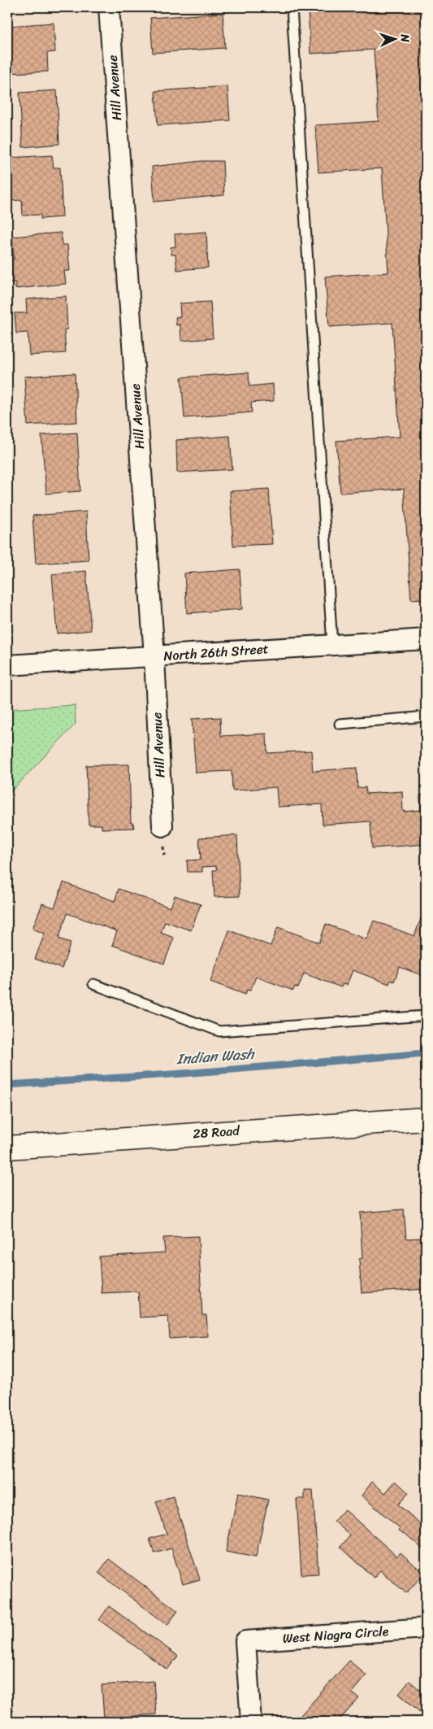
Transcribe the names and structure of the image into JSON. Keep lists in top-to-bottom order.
{
  "streets": {
    "main road": ["28 Road"],
    "street": ["Hill Avenue", "North 26th Street", "West Niagra Circle"]
  },
  "crossings": [
    ["Hill Avenue", "North 26th Street"]
  ],
  "water": ["Indian Wash"],
  "north": "right"
}
